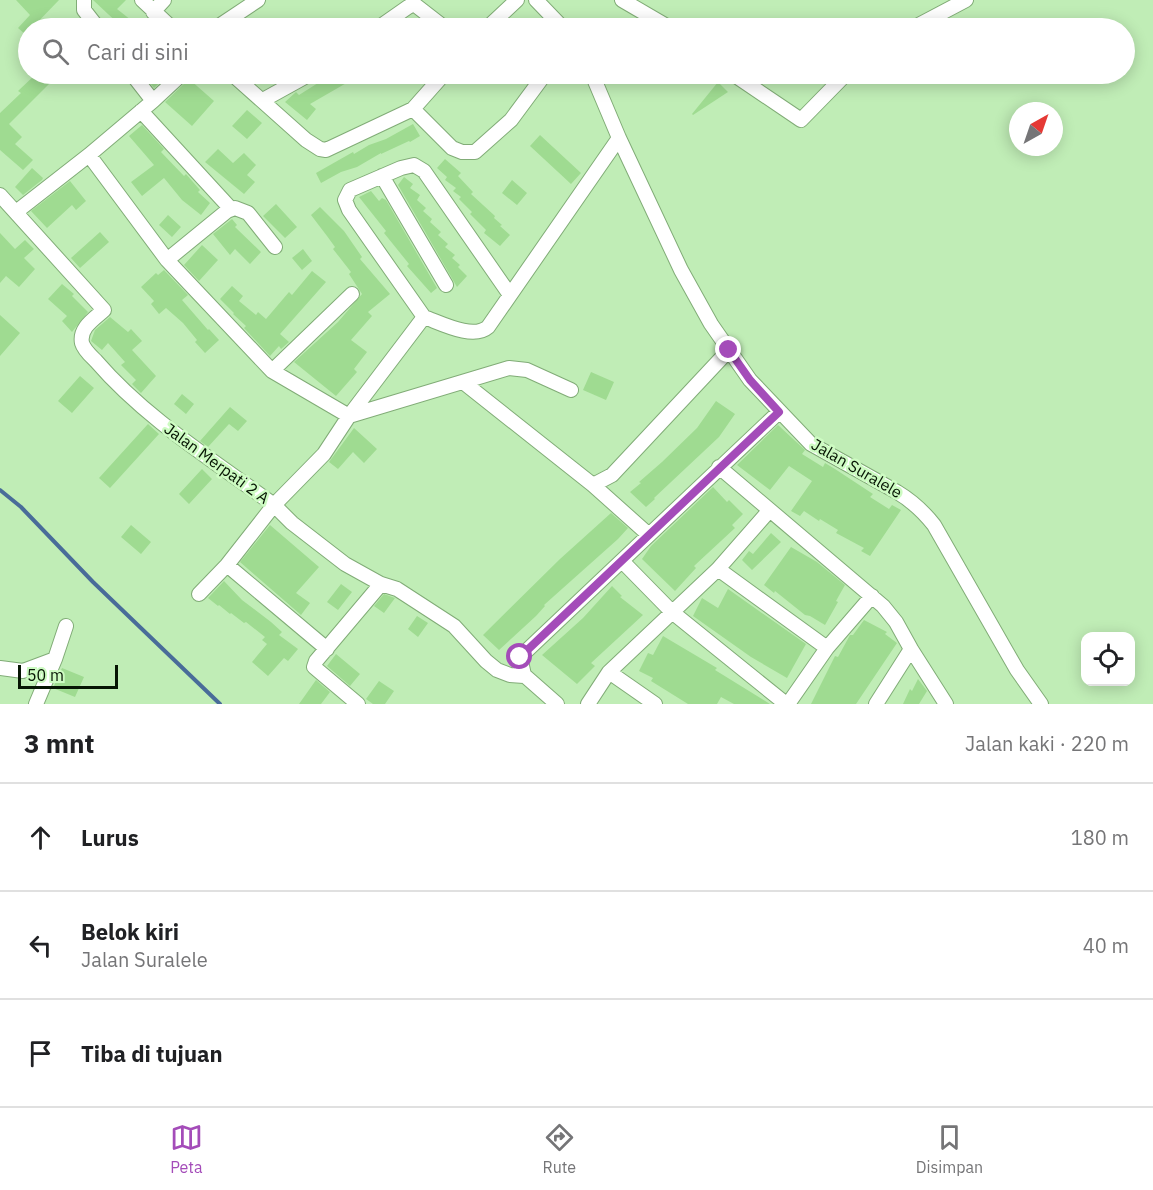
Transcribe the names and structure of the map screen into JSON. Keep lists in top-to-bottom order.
{
  "streets": {
    "street": ["Jalan Merpati 2 A", "Jalan Suralele"]
  },
  "scale_bar": "50 m",
  "north": "top right",
  "page": {
    "search": "Cari di sini",
    "scale": "50 m",
    "heading": ["3 mnt", "Jalan kaki · 220 m"],
    "list": [
      ["Lurus", "180 m"],
      ["Belok kiri", "Jalan Suralele", "40 m"],
      "Tiba di tujuan"
    ],
    "nav": ["Peta", "Rute", "Disimpan"]
  }
}
